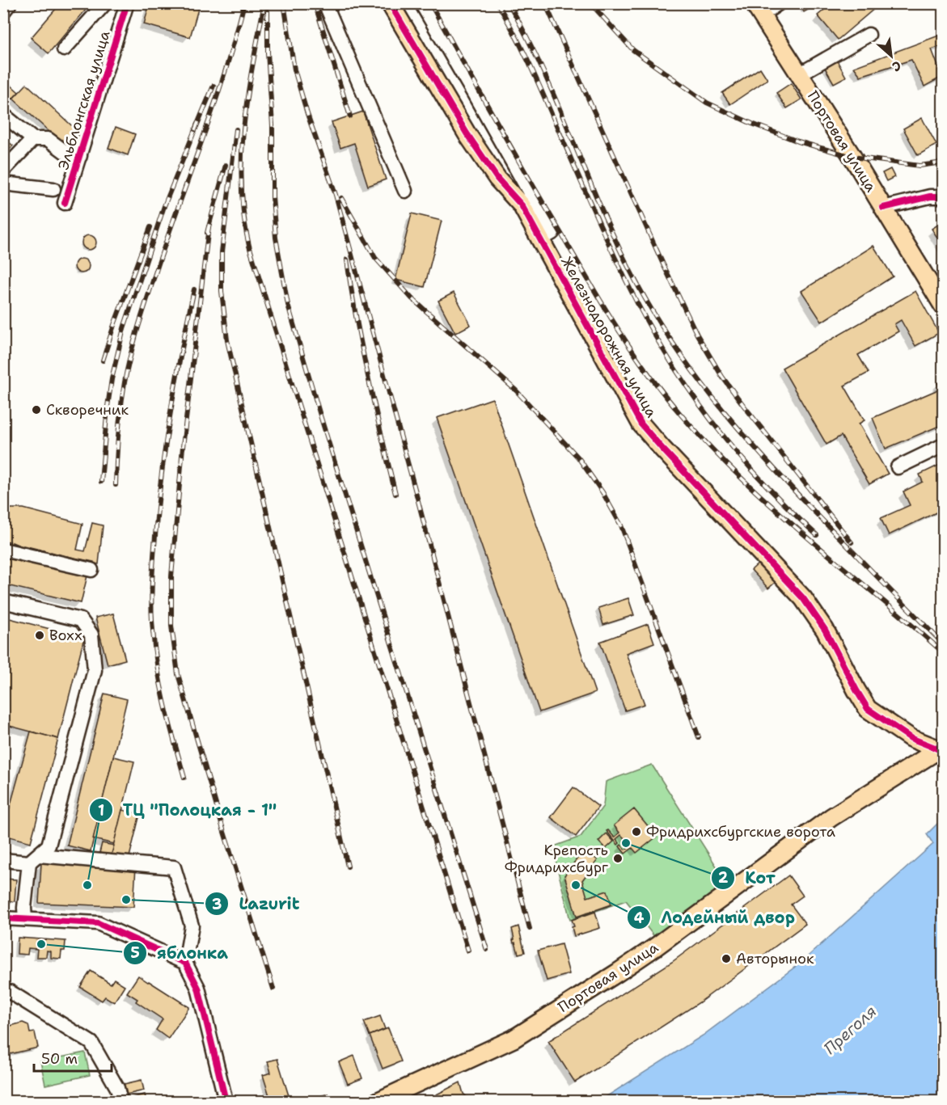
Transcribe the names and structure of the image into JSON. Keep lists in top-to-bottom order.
{
  "streets": {
    "main road": ["Портовая улица", "Железнодорожная улица"],
    "street": ["Эльблонгская улица"]
  },
  "crossings": [
    ["Портовая улица", "Железнодорожная улица"]
  ],
  "water": ["Преголя"],
  "places": [
    "Скворечник",
    "Boxx",
    "Фридрихсбургские ворота",
    "Кот",
    "Крепость Фридрихсбург",
    "ТЦ \"Полоцкая - 1\"",
    "Лодейный двор",
    "Lazurit",
    "яблонка",
    "Авторынок"
  ],
  "scale_bar": "50 m",
  "north": "bottom right"
}
